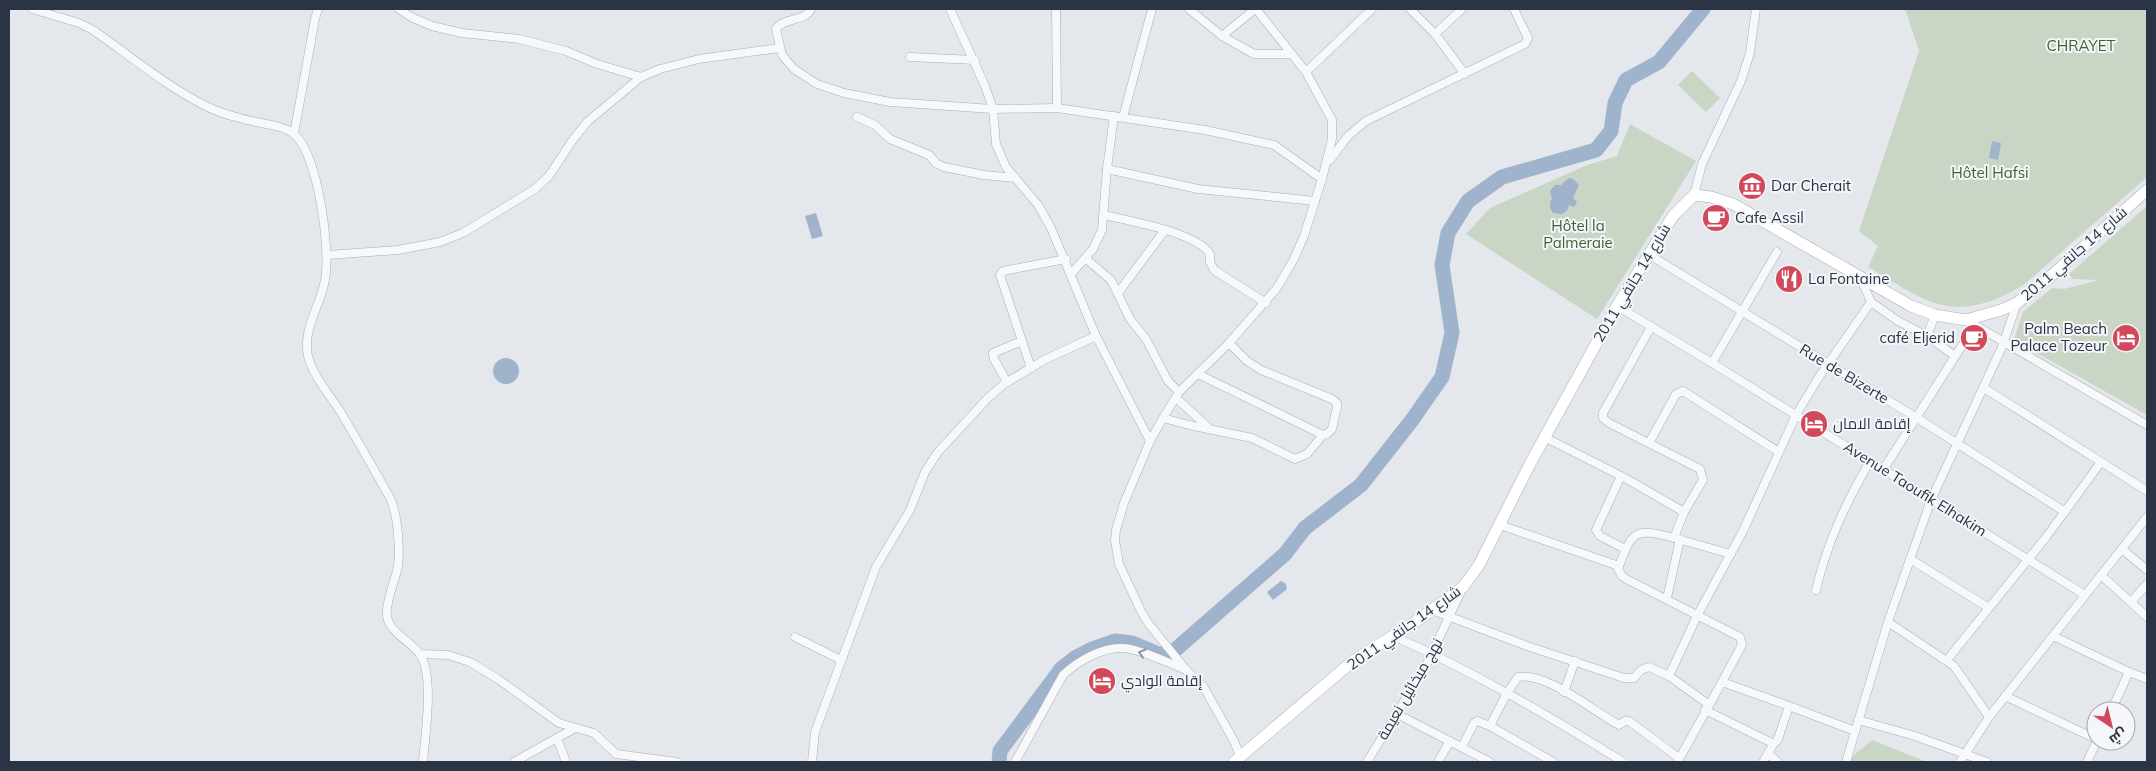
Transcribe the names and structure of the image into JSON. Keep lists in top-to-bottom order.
{
  "streets": {
    "main road": ["شارع 14 جانفي 2011"],
    "street": ["Rue de Bizerte", "Avenue Taoufik Elhakim", "نهج ميخائيل نعيمة"]
  },
  "crossings": [
    ["شارع 14 جانفي 2011", "Rue de Bizerte"],
    ["شارع 14 جانفي 2011", "Avenue Taoufik Elhakim"],
    ["شارع 14 جانفي 2011", "نهج ميخائيل نعيمة"]
  ],
  "parks": ["CHRAYET", "Hôtel Hafsi", "Hôtel la Palmeraie"],
  "places": {
    "museum": ["Dar Cherait"],
    "cafe": ["Cafe Assil", "café Eljerid"],
    "restaurant": ["La Fontaine"],
    "hotel": ["Palm Beach Palace Tozeur", "إقامة الامان", "إقامة الوادي"]
  },
  "north": "bottom right"
}
